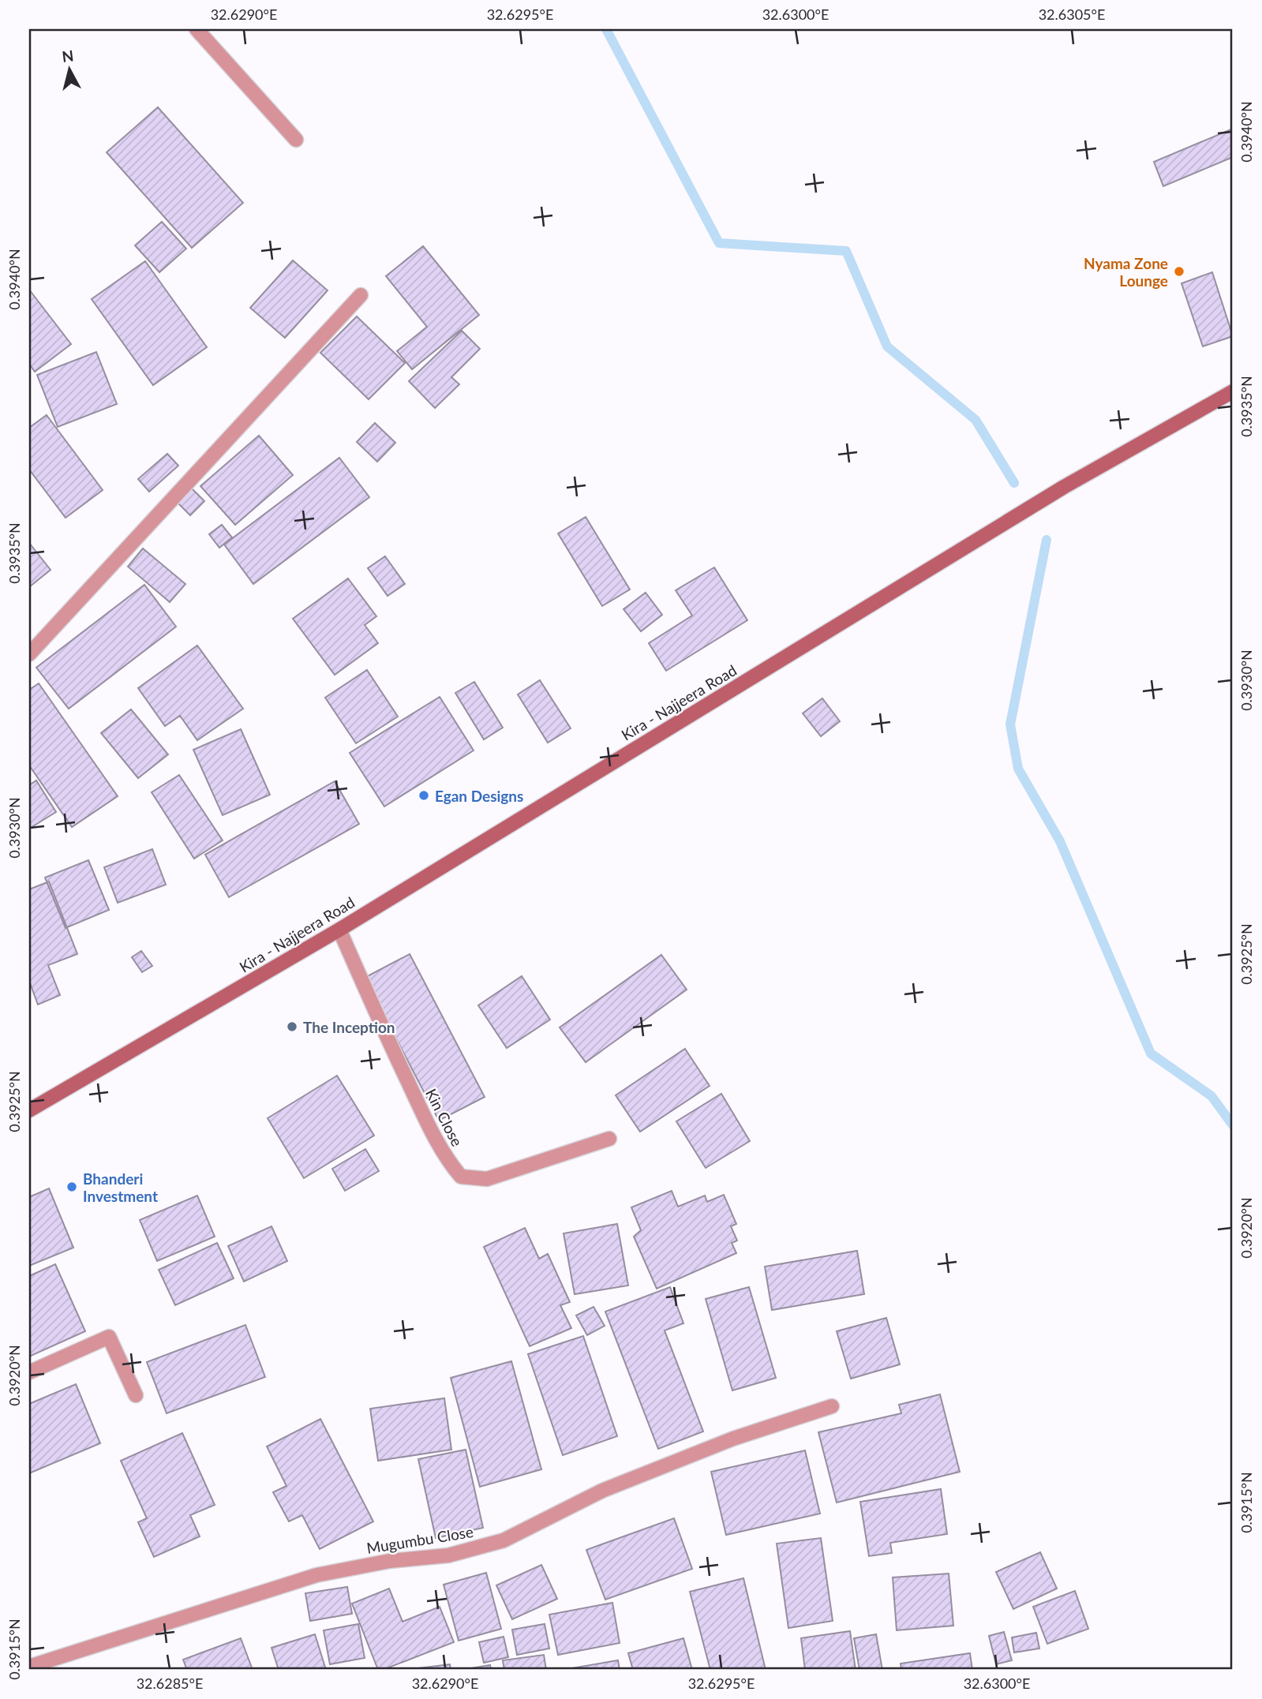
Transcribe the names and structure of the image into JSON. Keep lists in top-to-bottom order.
{
  "streets": {
    "main road": ["Kira - Najjeera Road"],
    "street": ["Kin Close", "Mugumbu Close"]
  },
  "crossings": [
    ["Kira - Najjeera Road", "Kin Close"]
  ],
  "places": [
    "Nyama Zone Lounge",
    "Egan Designs",
    "The Inception",
    "Bhanderi Investment"
  ],
  "north": "top",
  "coordinates": [
    "32.6290°E",
    "32.6295°E",
    "32.6300°E",
    "32.6305°E",
    "0.3940°N",
    "0.3935°N",
    "0.3930°N",
    "0.3925°N",
    "0.3920°N",
    "0.3915°N",
    "32.6285°E"
  ]
}
